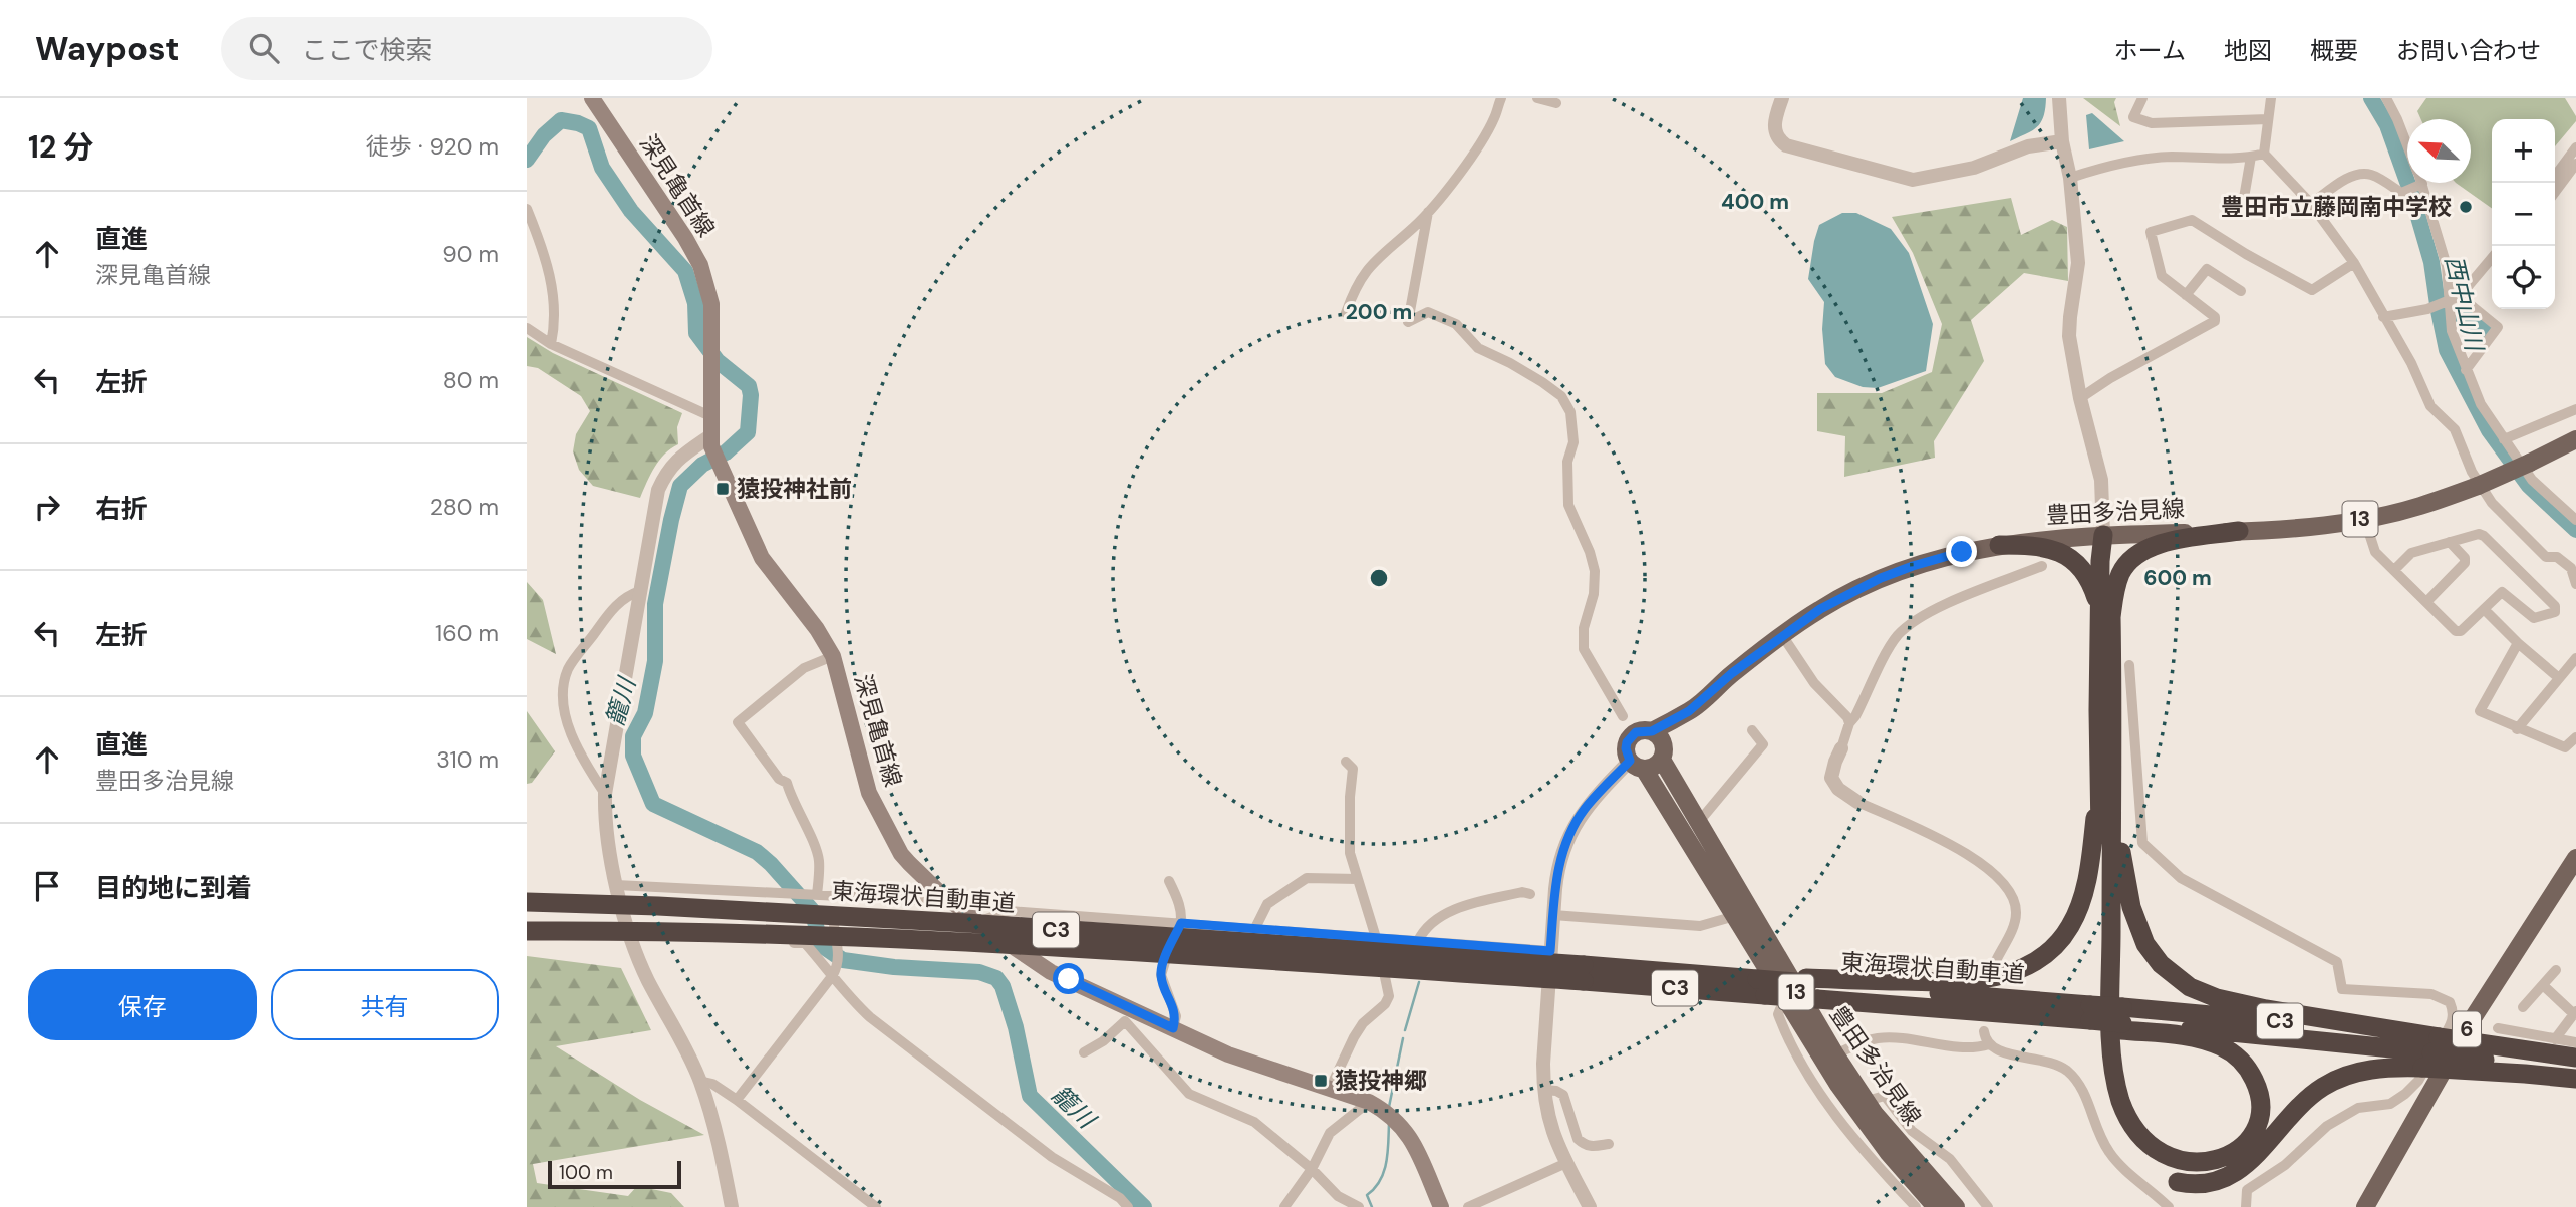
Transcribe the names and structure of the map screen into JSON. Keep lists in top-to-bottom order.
{
  "streets": {
    "highway": ["東海環状自動車道", "C3"],
    "main road": [
      "深見亀首線",
      "豊田多治見線",
      "13",
      "6"
    ]
  },
  "water": ["西中山川", "籠川"],
  "places": {
    "other": ["豊田市立藤岡南中学校"],
    "transit": ["猿投神社前", "猿投神郷"]
  },
  "scale_bar": "100 m",
  "north": "top left",
  "page": {
    "header": "Waypost",
    "search": "ここで検索",
    "nav": [
      "ホーム",
      "地図",
      "概要",
      "お問い合わせ"
    ],
    "heading": ["12 分", "徒歩 · 920 m"],
    "map_buttons": ["+", "−"],
    "list": [
      ["直進", "深見亀首線", "90 m"],
      ["左折", "80 m"],
      ["右折", "280 m"],
      ["左折", "160 m"],
      ["直進", "豊田多治見線", "310 m"],
      "目的地に到着"
    ],
    "buttons": ["保存", "共有"],
    "scale": "100 m"
  },
  "rings": ["400 m", "200 m", "600 m"]
}
